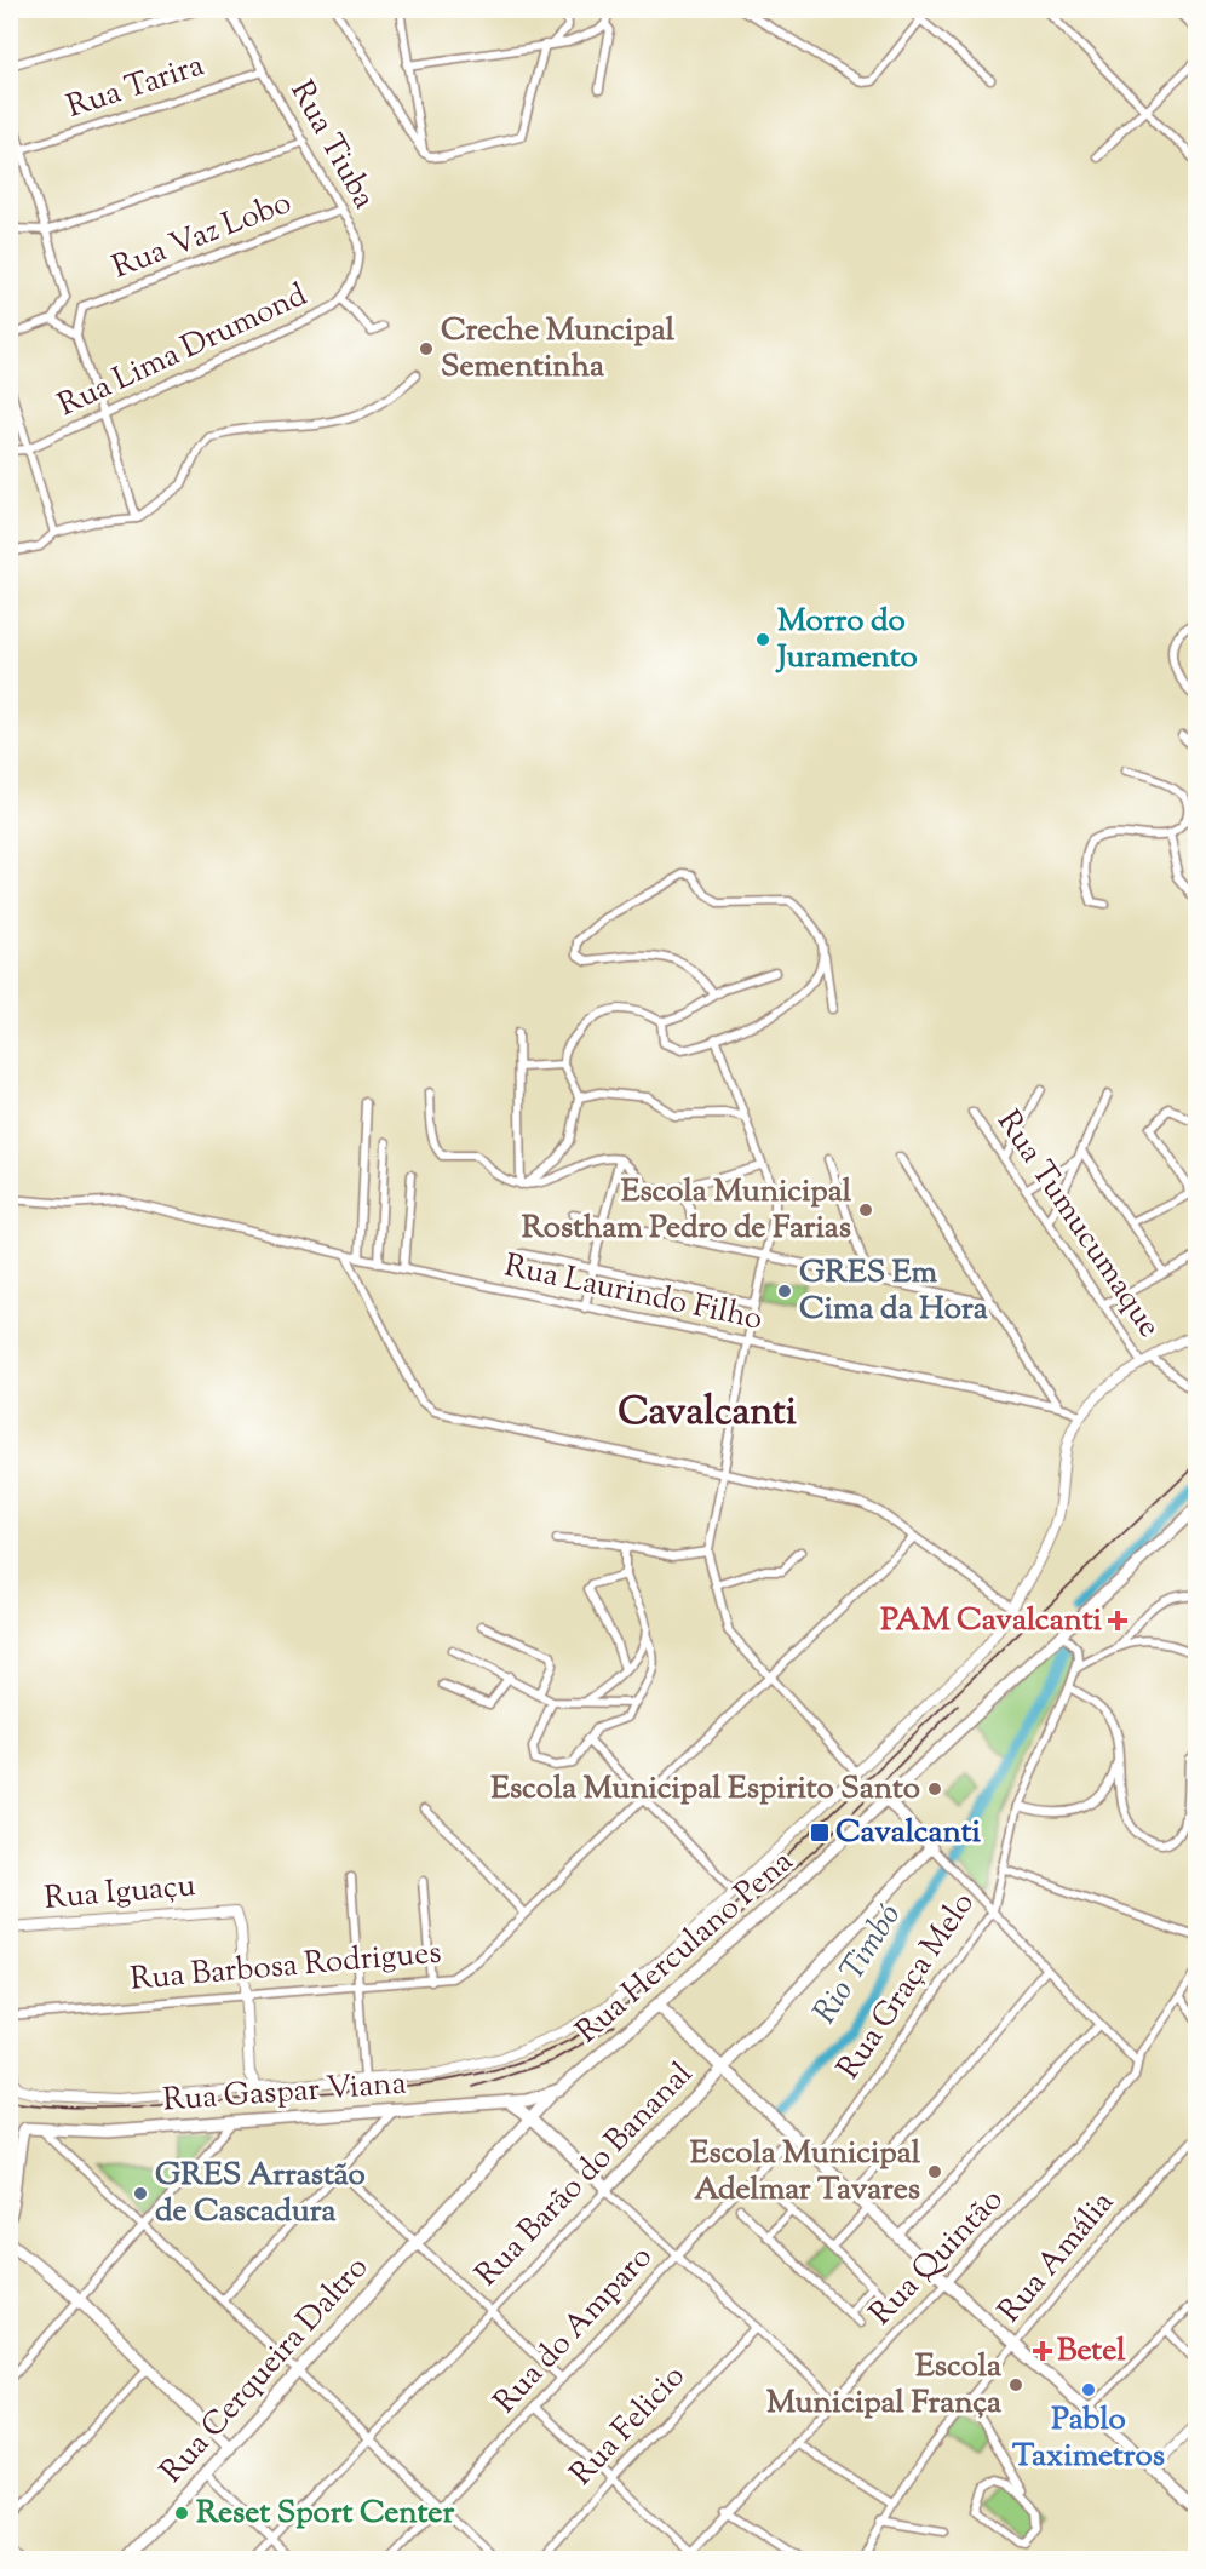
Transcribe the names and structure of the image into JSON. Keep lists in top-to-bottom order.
{
  "streets": {
    "main road": [
      "Rua Herculano Pena",
      "Rua Gaspar Viana",
      "Rua Barão do Bananal",
      "Rua Cerqueira Daltro"
    ],
    "street": [
      "Rua Tarira",
      "Rua Tiuba",
      "Rua Vaz Lobo",
      "Rua Lima Drumond",
      "Rua Tumucumaque",
      "Rua Laurindo Filho",
      "Rua Iguaçu",
      "Rua Barbosa Rodrigues",
      "Rua Graça Melo",
      "Rua Quintão",
      "Rua Amália",
      "Rua do Amparo",
      "Rua Felicio"
    ]
  },
  "crossings": [
    ["Rua Tarira", "Rua Tiuba"],
    ["Rua Tiuba", "Rua Vaz Lobo"],
    ["Rua Tiuba", "Rua Lima Drumond"],
    ["Rua Iguaçu", "Rua Barbosa Rodrigues"],
    ["Rua Herculano Pena", "Rua Gaspar Viana"],
    ["Rua Herculano Pena", "Rua Cerqueira Daltro"],
    ["Rua Gaspar Viana", "Rua Cerqueira Daltro"]
  ],
  "districts": ["Cavalcanti"],
  "water": ["Rio Timbó"],
  "places": {
    "other": [
      "Creche Muncipal Sementinha",
      "Morro do Juramento",
      "Escola Municipal Rostham Pedro de Farias",
      "GRES Em Cima da Hora",
      "Escola Municipal Espirito Santo",
      "Escola Municipal Adelmar Tavares",
      "GRES Arrastão de Cascadura",
      "Escola Municipal França",
      "Pablo Taximetros",
      "Reset Sport Center"
    ],
    "health": ["PAM Cavalcanti", "Betel"],
    "transit": ["Cavalcanti"]
  }
}
